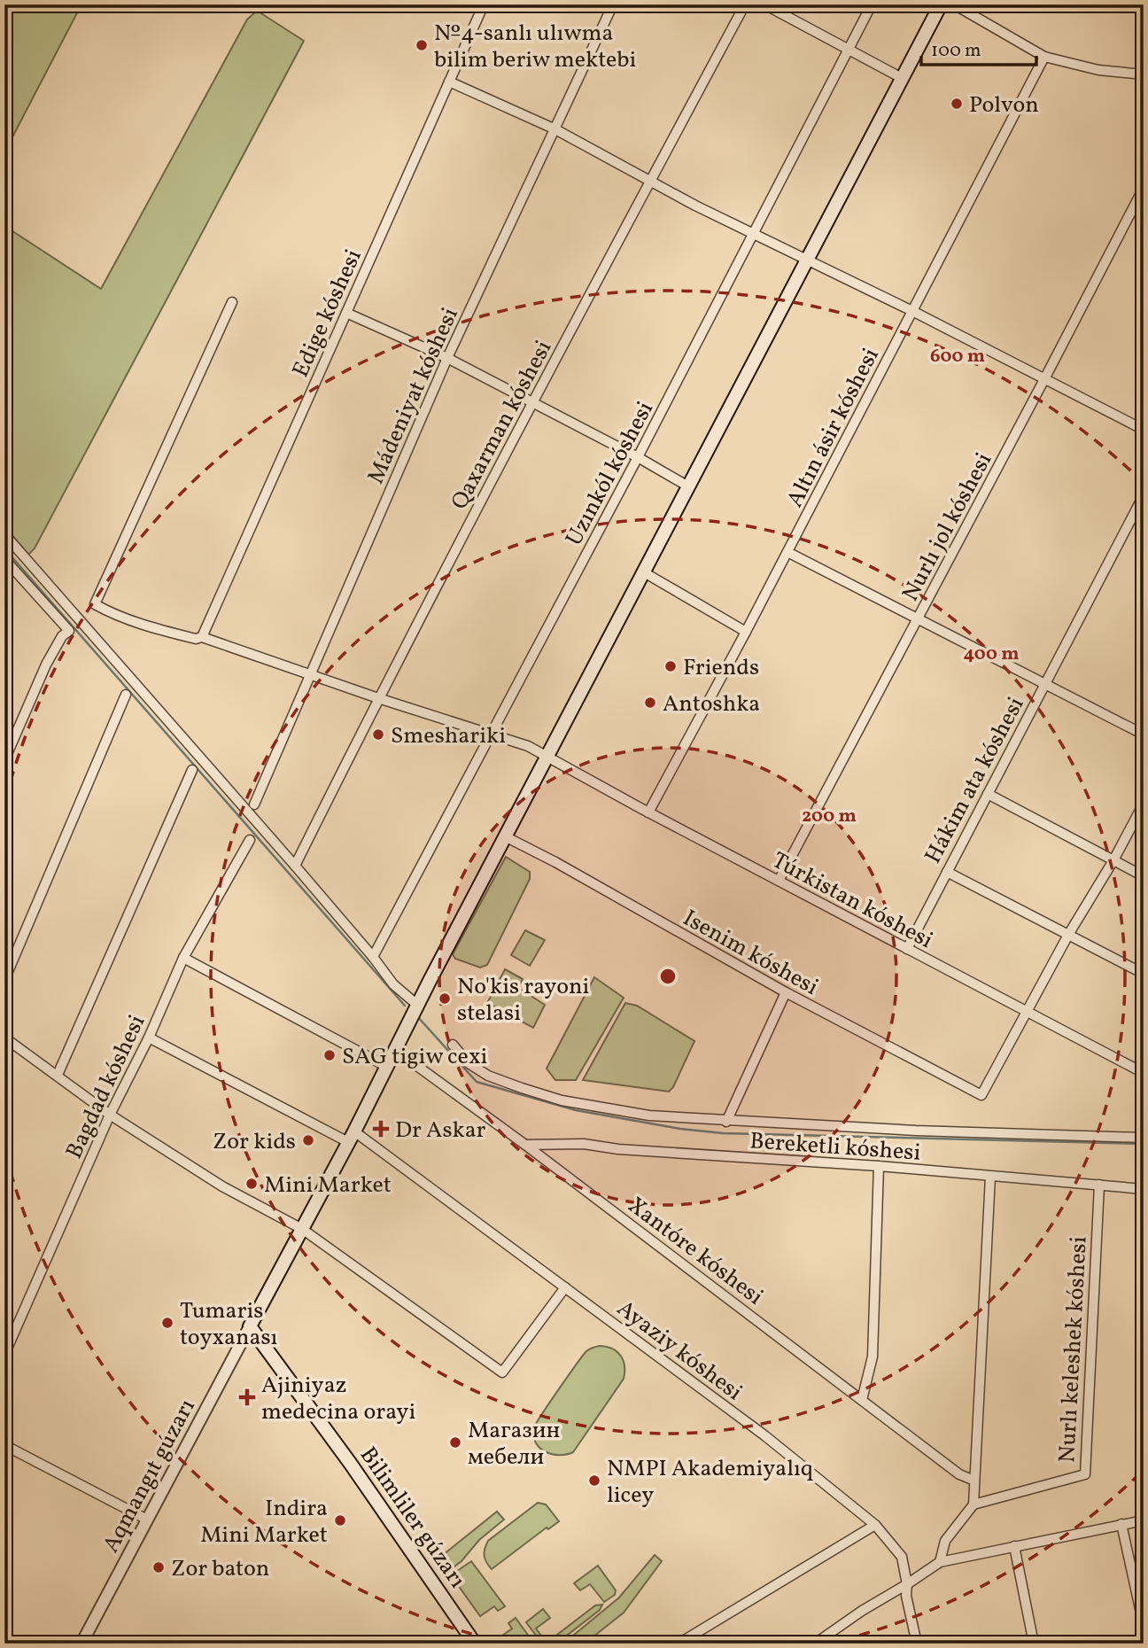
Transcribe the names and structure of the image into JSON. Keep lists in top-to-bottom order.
{
  "streets": {
    "main road": ["Bilimliler gúzarı"],
    "street": [
      "Edige kóshesi",
      "Mádeniyat kóshesi",
      "Qaxarman kóshesi",
      "Altın ásir kóshesi",
      "Uzınkól kóshesi",
      "Nurlı jol kóshesi",
      "Hákim ata kóshesi",
      "Túrkistan kóshesi",
      "Isenim kóshesi",
      "Bagdad kóshesi",
      "Bereketli kóshesi",
      "Xantóre kóshesi",
      "Ayaziy kóshesi",
      "Nurlı keleshek kóshesi",
      "Aqmangıt gúzarı"
    ]
  },
  "crossings": [
    ["Edige kóshesi", "Túrkistan kóshesi"],
    ["Mádeniyat kóshesi", "Túrkistan kóshesi"],
    ["Qaxarman kóshesi", "Túrkistan kóshesi"],
    ["Altın ásir kóshesi", "Túrkistan kóshesi"],
    ["Uzınkól kóshesi", "Túrkistan kóshesi"],
    ["Nurlı jol kóshesi", "Túrkistan kóshesi"],
    ["Hákim ata kóshesi", "Túrkistan kóshesi"],
    ["Túrkistan kóshesi", "Isenim kóshesi"],
    ["Bagdad kóshesi", "Ayaziy kóshesi"],
    ["Bereketli kóshesi", "Xantóre kóshesi"],
    ["Bereketli kóshesi", "Nurlı keleshek kóshesi"],
    ["Aqmangıt gúzarı", "Bilimliler gúzarı"]
  ],
  "places": {
    "other": [
      "№4-sanlı ulıwma bilim beriw mektebi",
      "Polvon",
      "Friends",
      "Antoshka",
      "Smeshariki",
      "No'kis rayoni stelasi",
      "SAG tigiw cexi",
      "Zor kids",
      "Mini Market",
      "Tumaris toyxanası",
      "Магазин мебели",
      "NMPI Akademiyalıq licey",
      "Indira Mini Market",
      "Zor baton"
    ],
    "health": ["Dr Askar", "Ajiniyaz medecina orayi"]
  },
  "scale_bar": "100 m",
  "rings": ["600 m", "400 m", "200 m"]
}
